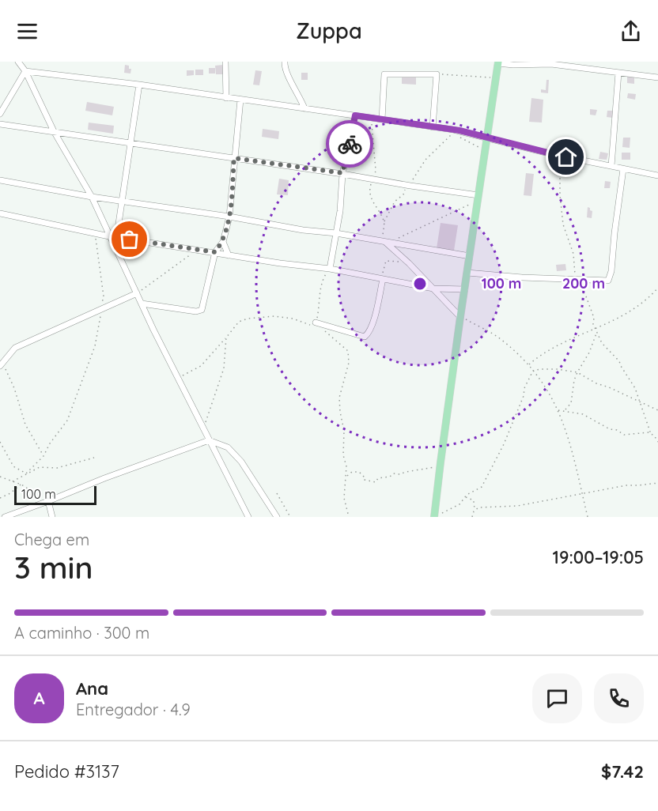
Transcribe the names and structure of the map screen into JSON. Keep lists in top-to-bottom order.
{
  "scale_bar": "100 m",
  "page": {
    "header": "Zuppa",
    "scale": "100 m",
    "heading": ["3 min", "Chega em", "19:00–19:05"],
    "panel": [
      "Ana",
      "Entregador · 4.9",
      "Pedido #3137",
      "$7.42"
    ],
    "bar": "A caminho · 300 m",
    "round": "A"
  },
  "rings": ["100 m", "200 m"]
}
